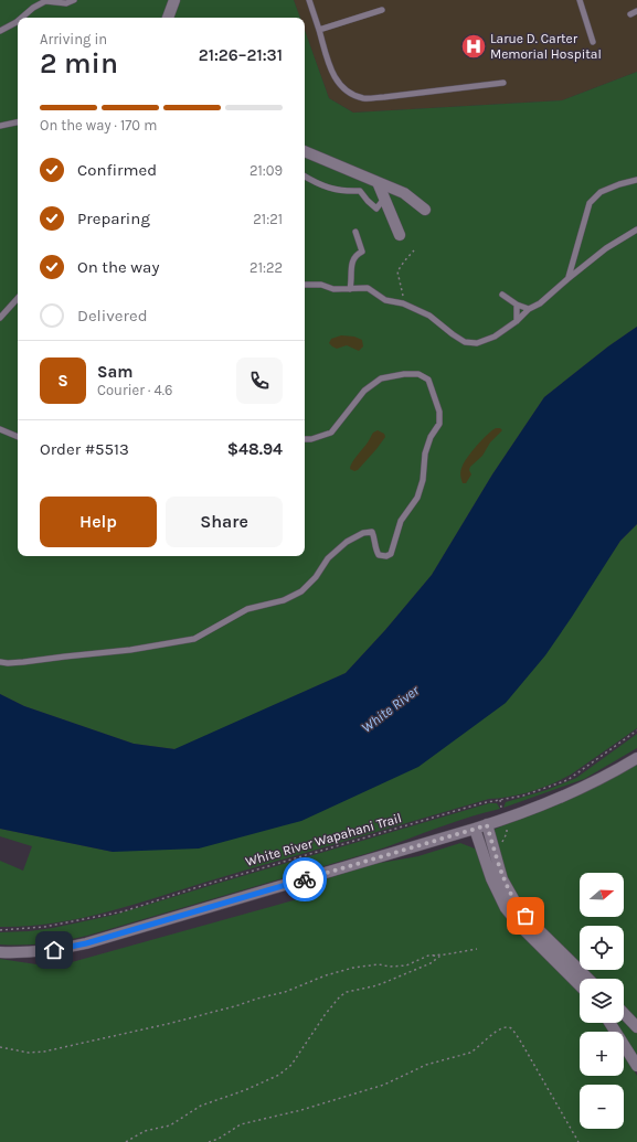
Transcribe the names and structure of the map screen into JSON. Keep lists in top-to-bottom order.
{
  "streets": {
    "path": ["White River Wapahani Trail"]
  },
  "water": ["White River"],
  "places": {
    "hospital": ["Larue D. Carter Memorial Hospital"]
  },
  "north": "right",
  "page": {
    "heading": ["2 min", "Arriving in", "21:26–21:31"],
    "panel": [
      "Sam",
      "Courier · 4.6",
      "Order #5513",
      "$48.94"
    ],
    "bar": "On the way · 170 m",
    "list": [
      ["Confirmed", "21:09"],
      ["Preparing", "21:21"],
      ["On the way", "21:22"],
      "Delivered"
    ],
    "round": "S",
    "buttons": ["Help", "Share"],
    "map_buttons": ["+", "−"]
  }
}
